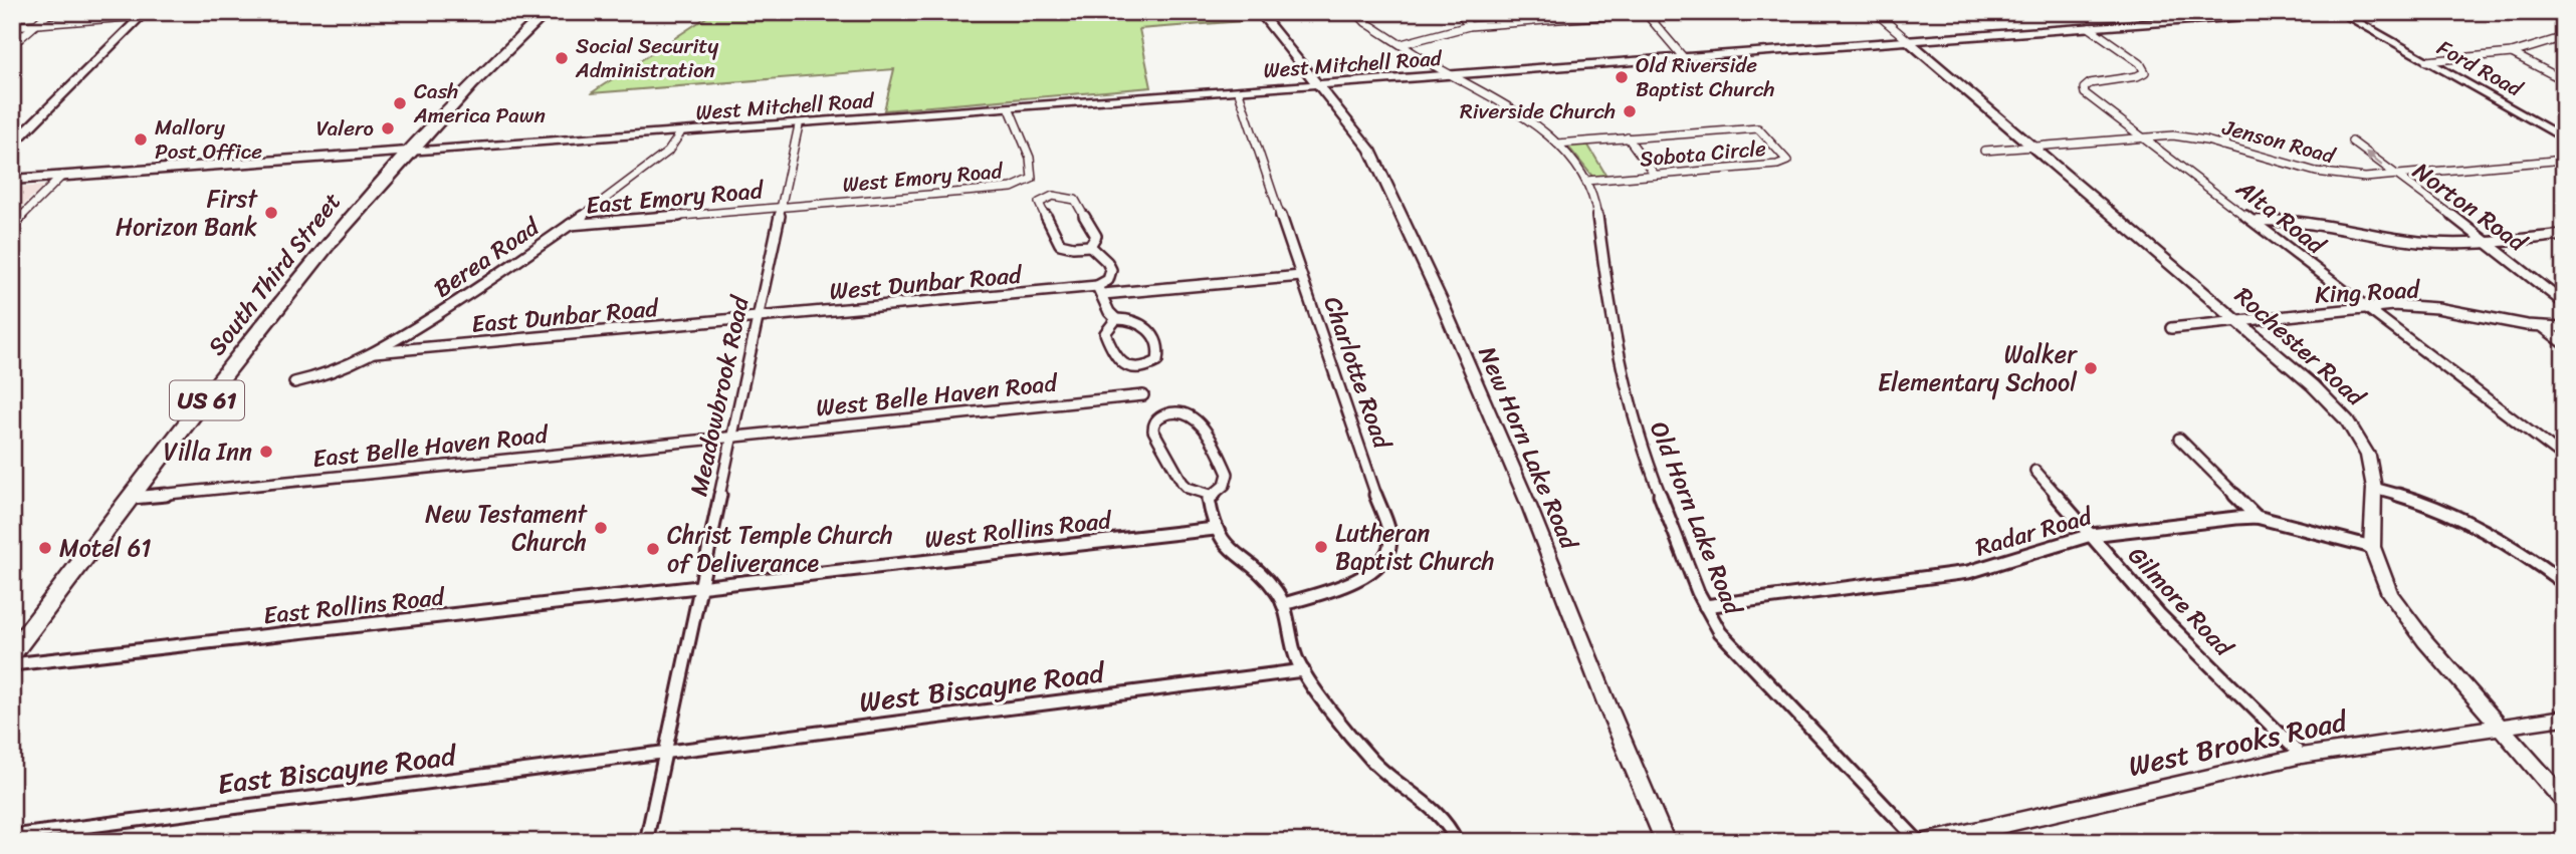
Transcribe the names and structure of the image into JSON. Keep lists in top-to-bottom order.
{
  "streets": {
    "highway": ["South Third Street", "US 61"],
    "main road": [
      "West Mitchell Road",
      "Ford Road",
      "Rochester Road",
      "New Horn Lake Road",
      "West Brooks Road"
    ],
    "street": [
      "Jenson Road",
      "Sobota Circle",
      "West Emory Road",
      "East Emory Road",
      "Norton Road",
      "Alta Road",
      "Berea Road",
      "West Dunbar Road",
      "King Road",
      "East Dunbar Road",
      "Charlotte Road",
      "West Belle Haven Road",
      "Meadowbrook Road",
      "East Belle Haven Road",
      "Old Horn Lake Road",
      "West Rollins Road",
      "Radar Road",
      "Gilmore Road",
      "East Rollins Road",
      "West Biscayne Road",
      "East Biscayne Road"
    ]
  },
  "crossings": [
    ["West Mitchell Road", "West Emory Road"],
    ["West Mitchell Road", "Alta Road"],
    ["West Mitchell Road", "Berea Road"],
    ["West Mitchell Road", "South Third Street"],
    ["West Mitchell Road", "Rochester Road"],
    ["West Mitchell Road", "Charlotte Road"],
    ["West Mitchell Road", "Meadowbrook Road"],
    ["West Mitchell Road", "New Horn Lake Road"],
    ["West Mitchell Road", "Old Horn Lake Road"],
    ["Jenson Road", "Norton Road"],
    ["Jenson Road", "Alta Road"],
    ["Jenson Road", "Rochester Road"],
    ["Sobota Circle", "Old Horn Lake Road"],
    ["West Emory Road", "East Emory Road"],
    ["West Emory Road", "Meadowbrook Road"],
    ["East Emory Road", "Berea Road"],
    ["East Emory Road", "Meadowbrook Road"],
    ["Alta Road", "King Road"],
    ["Berea Road", "East Dunbar Road"],
    ["South Third Street", "East Belle Haven Road"],
    ["West Dunbar Road", "East Dunbar Road"],
    ["West Dunbar Road", "Charlotte Road"],
    ["West Dunbar Road", "Meadowbrook Road"],
    ["King Road", "Rochester Road"],
    ["East Dunbar Road", "Meadowbrook Road"],
    ["Rochester Road", "Radar Road"],
    ["Rochester Road", "West Brooks Road"],
    ["West Belle Haven Road", "Meadowbrook Road"],
    ["West Belle Haven Road", "East Belle Haven Road"],
    ["Meadowbrook Road", "East Belle Haven Road"],
    ["Meadowbrook Road", "West Rollins Road"],
    ["Meadowbrook Road", "East Rollins Road"],
    ["Meadowbrook Road", "West Biscayne Road"],
    ["Meadowbrook Road", "East Biscayne Road"],
    ["Old Horn Lake Road", "Radar Road"],
    ["West Rollins Road", "East Rollins Road"],
    ["Radar Road", "Gilmore Road"],
    ["Gilmore Road", "West Brooks Road"],
    ["West Biscayne Road", "East Biscayne Road"]
  ],
  "places": [
    "Social Security Administration",
    "Old Riverside Baptist Church",
    "Cash America Pawn",
    "Riverside Church",
    "Valero",
    "Mallory Post Office",
    "First Horizon Bank",
    "Walker Elementary School",
    "Villa Inn",
    "New Testament Church",
    "Lutheran Baptist Church",
    "Motel 61",
    "Christ Temple Church of Deliverance"
  ]
}
